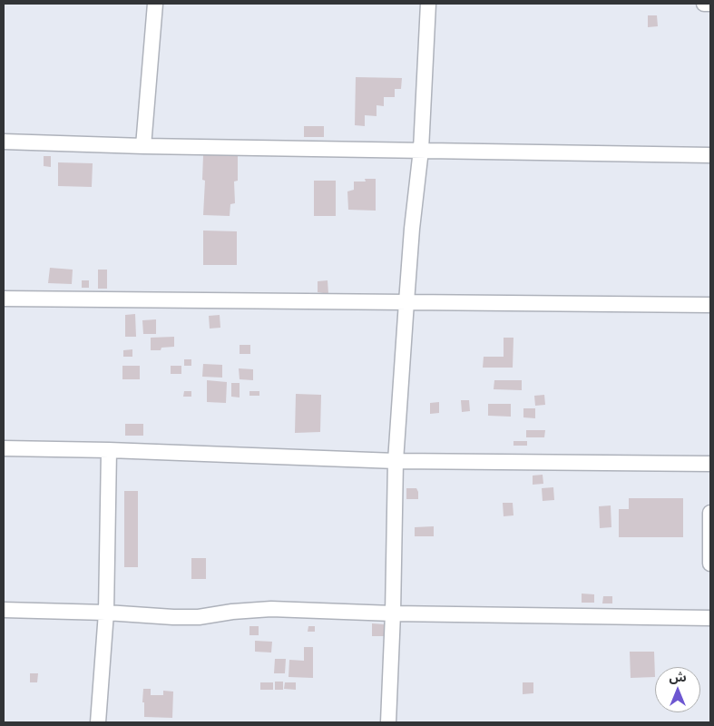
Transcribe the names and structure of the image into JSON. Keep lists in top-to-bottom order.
{
  "north": "top"
}
